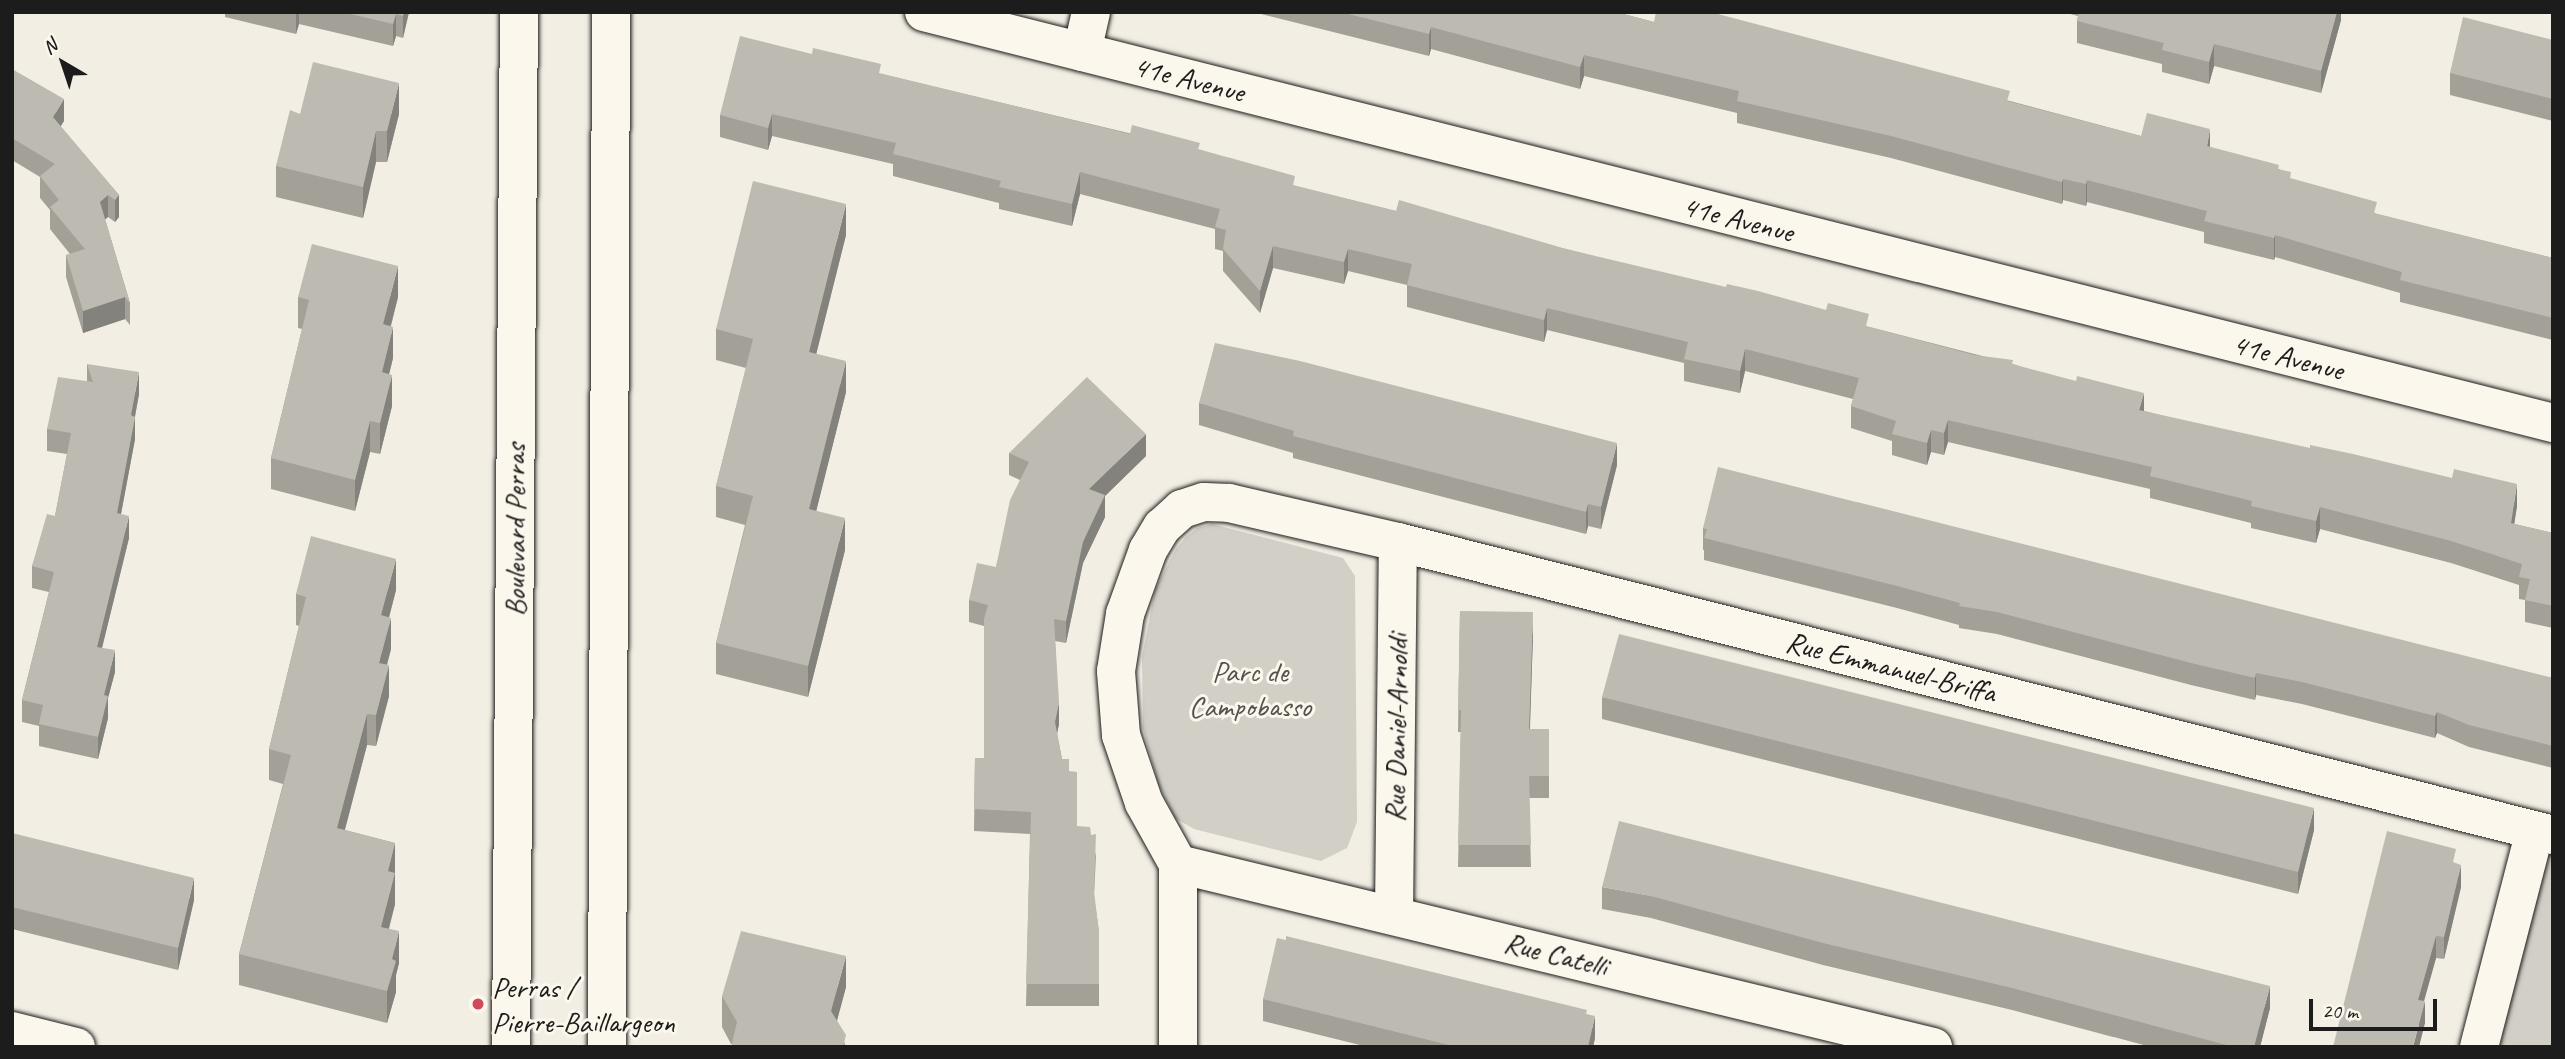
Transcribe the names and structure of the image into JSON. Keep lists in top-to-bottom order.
{
  "streets": {
    "street": [
      "41e Avenue",
      "Boulevard Perras",
      "Rue Emmanuel-Briffa",
      "Rue Daniel-Arnoldi",
      "Rue Catelli"
    ]
  },
  "crossings": [
    ["Rue Emmanuel-Briffa", "Rue Daniel-Arnoldi"],
    ["Rue Emmanuel-Briffa", "Rue Catelli"],
    ["Rue Daniel-Arnoldi", "Rue Catelli"]
  ],
  "parks": ["Parc de Campobasso"],
  "places": ["Perras / Pierre-Baillargeon"],
  "scale_bar": "20 m",
  "north": "top left"
}
